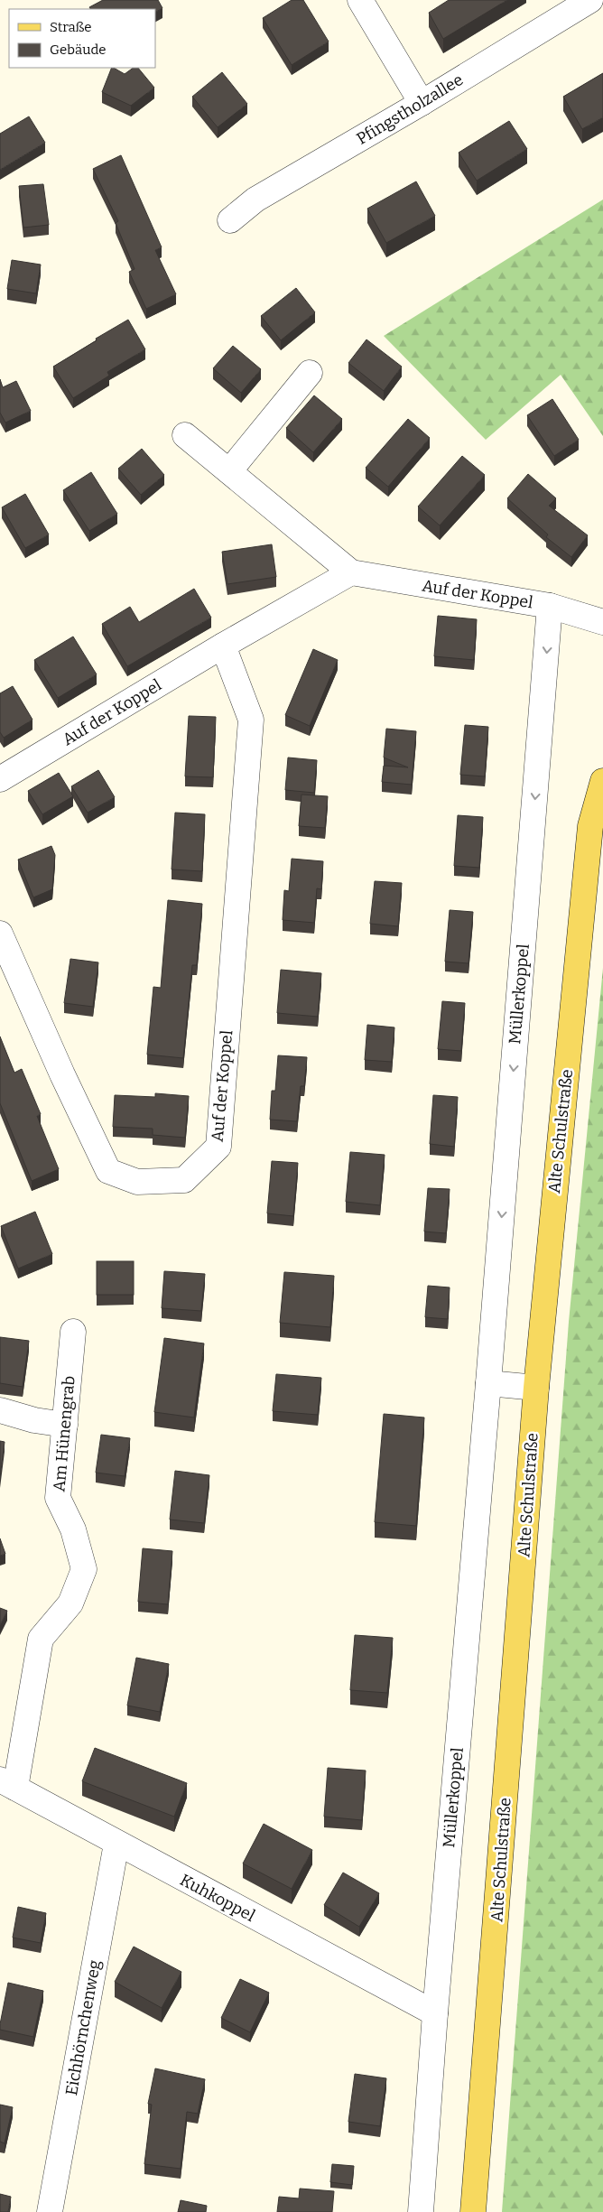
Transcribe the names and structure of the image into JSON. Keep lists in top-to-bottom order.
{
  "streets": {
    "main road": ["Alte Schulstraße"],
    "street": [
      "Pfingstholzallee",
      "Auf der Koppel",
      "Müllerkoppel",
      "Am Hünengrab",
      "Kuhkoppel",
      "Eichhörnchenweg"
    ]
  },
  "crossings": [
    ["Auf der Koppel", "Müllerkoppel"],
    ["Müllerkoppel", "Kuhkoppel"],
    ["Am Hünengrab", "Kuhkoppel"],
    ["Kuhkoppel", "Eichhörnchenweg"]
  ],
  "one_way": ["Müllerkoppel"],
  "legend": ["Straße", "Gebäude"]
}
